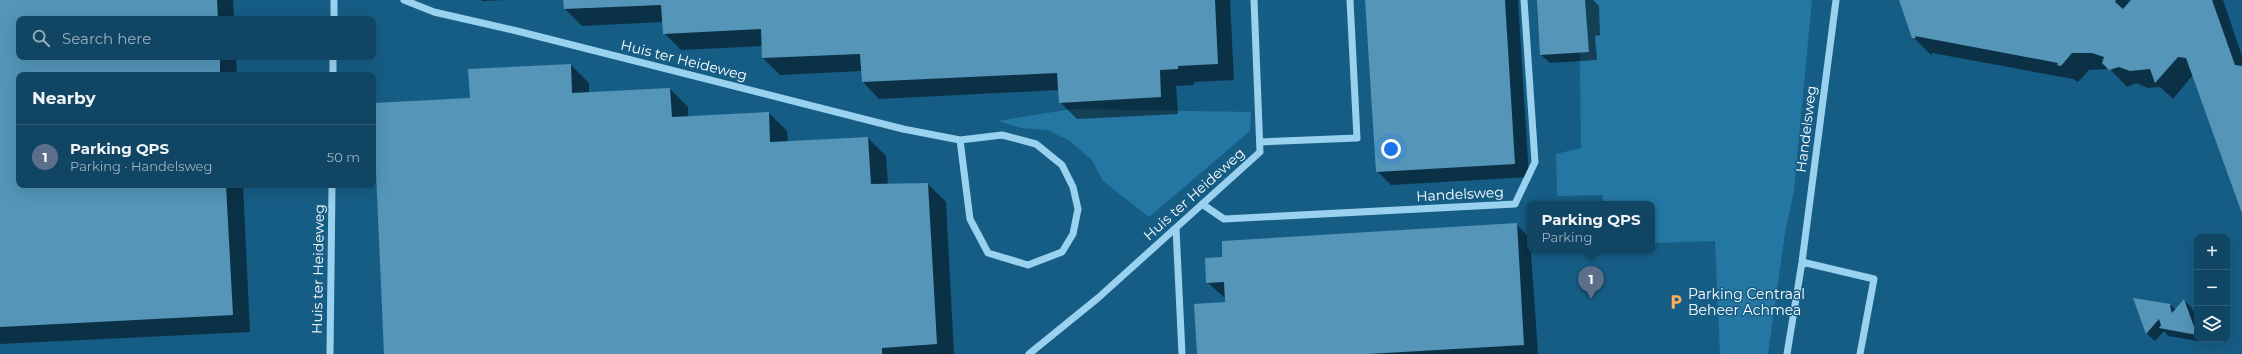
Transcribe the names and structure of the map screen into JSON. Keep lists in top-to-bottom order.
{
  "streets": {
    "street": ["Huis ter Heideweg", "Handelsweg"]
  },
  "crossings": [
    ["Huis ter Heideweg", "Handelsweg"]
  ],
  "places": {
    "parking": ["Parking Centraal Beheer Achmea"]
  },
  "page": {
    "search": "Search here",
    "heading": "Nearby",
    "list": [
      {
        "mark": "1",
        "name": "Parking QPS",
        "note": "Parking · Handelsweg",
        "value": "50 m"
      }
    ],
    "popup": ["Parking QPS", "Parking"],
    "map_buttons": ["+", "−"],
    "pins": "1"
  }
}
